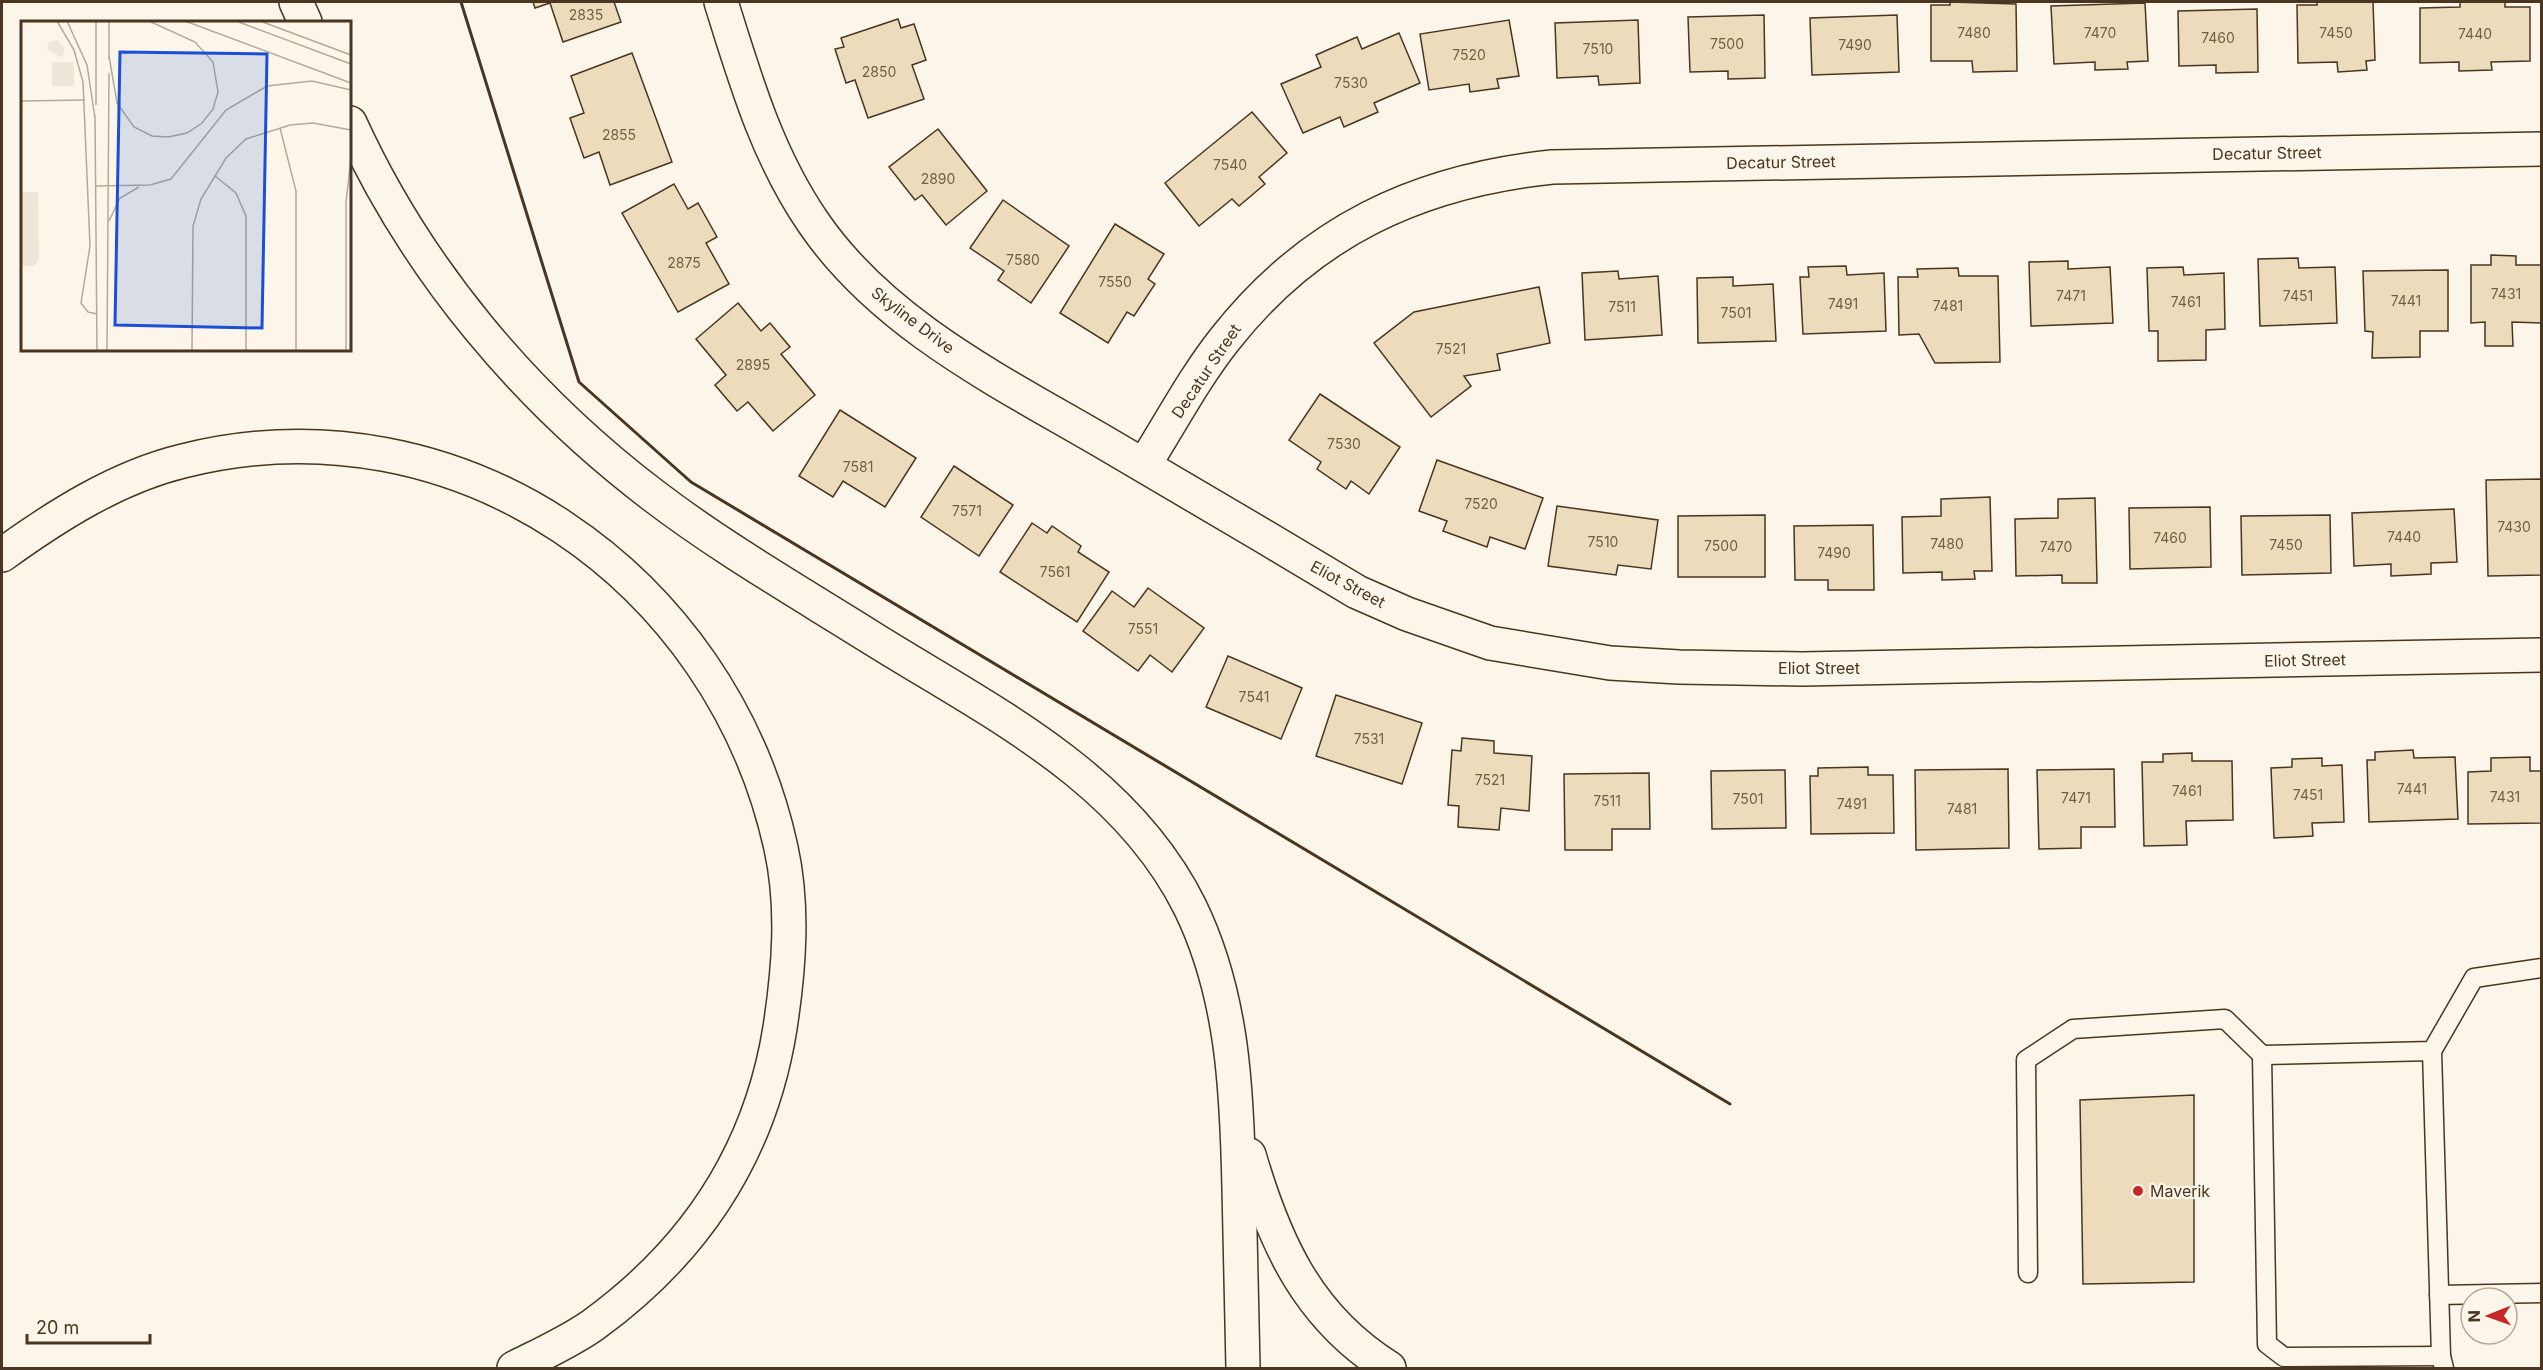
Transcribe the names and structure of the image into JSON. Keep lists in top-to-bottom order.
{
  "streets": {
    "main road": ["Decatur Street", "Skyline Drive", "Eliot Street"]
  },
  "crossings": [
    ["Decatur Street", "Skyline Drive"],
    ["Decatur Street", "Eliot Street"],
    ["Skyline Drive", "Eliot Street"]
  ],
  "places": ["Maverik"],
  "house_numbers": [
    "2835",
    "7480",
    "7470",
    "7450",
    "7440",
    "7460",
    "7500",
    "7490",
    "7510",
    "7520",
    "2850",
    "7530",
    "2855",
    "7540",
    "2890",
    "7580",
    "2875",
    "7550",
    "7431",
    "7471",
    "7451",
    "7441",
    "7461",
    "7491",
    "7481",
    "7511",
    "7501",
    "7521",
    "2895",
    "7530",
    "7581",
    "7520",
    "7571",
    "7430",
    "7440",
    "7460",
    "7510",
    "7480",
    "7450",
    "7500",
    "7470",
    "7490",
    "7561",
    "7551",
    "7541",
    "7531",
    "7521",
    "7441",
    "7461",
    "7451",
    "7431",
    "7471",
    "7501",
    "7511",
    "7491",
    "7481"
  ],
  "scale_bar": "20 m",
  "north": "left"
}
